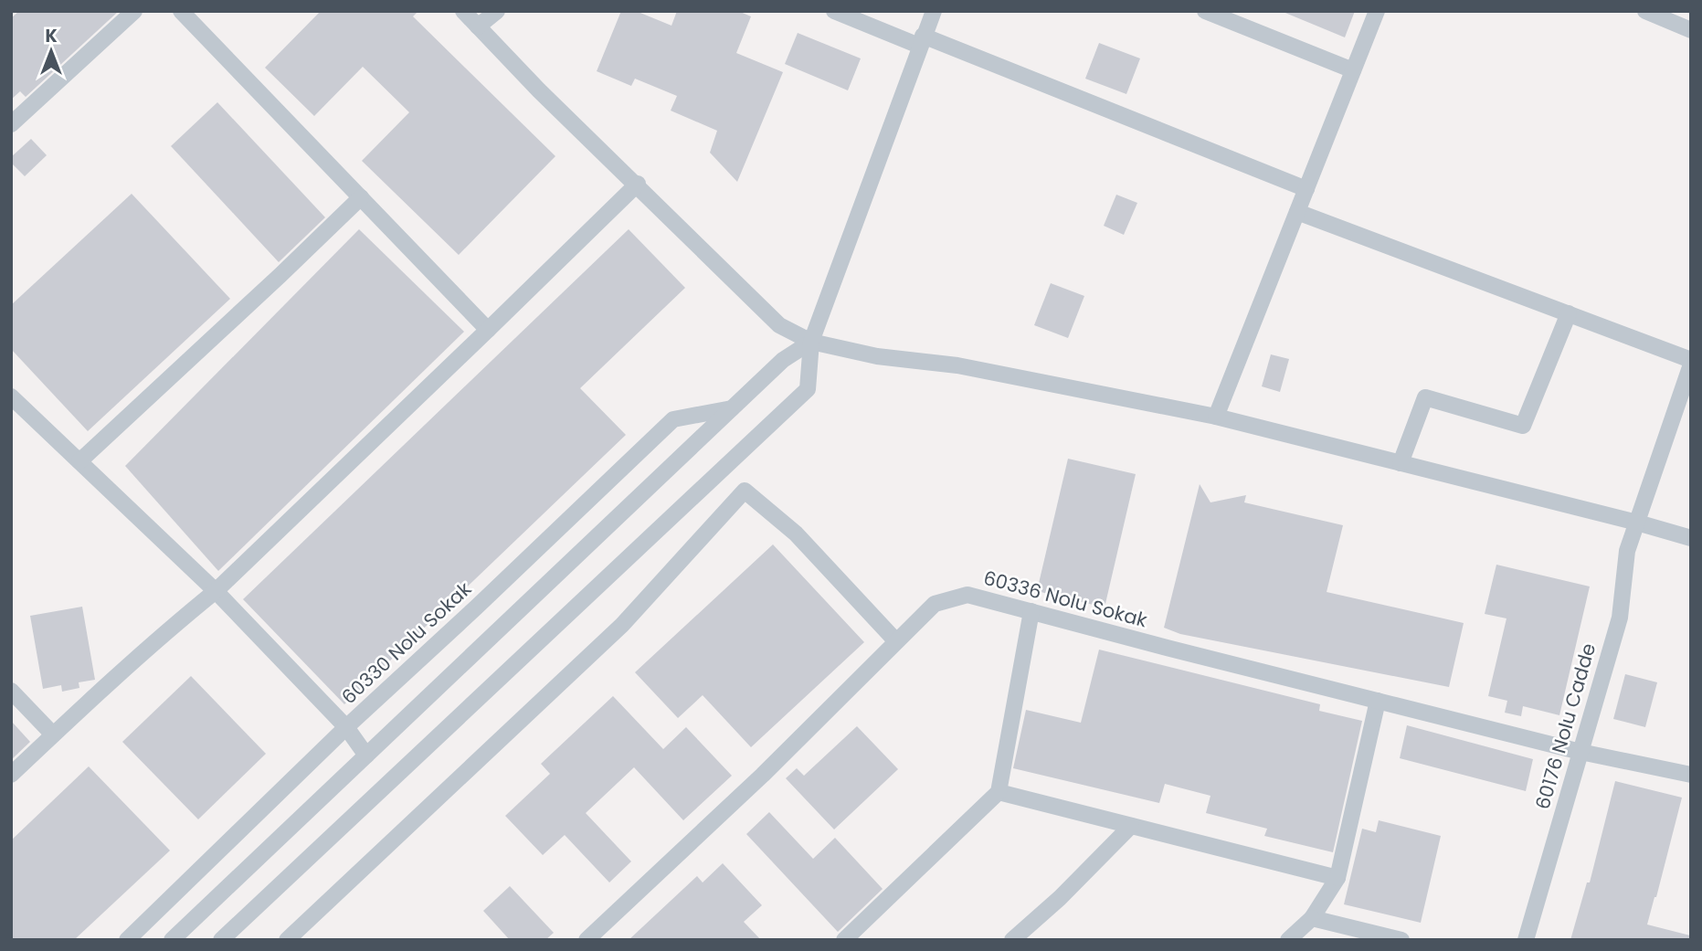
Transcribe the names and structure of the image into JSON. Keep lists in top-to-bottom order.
{
  "streets": {
    "street": ["60336 Nolu Sokak", "60330 Nolu Sokak", "60176 Nolu Cadde"]
  },
  "crossings": [
    ["60336 Nolu Sokak", "60176 Nolu Cadde"]
  ],
  "north": "top"
}
